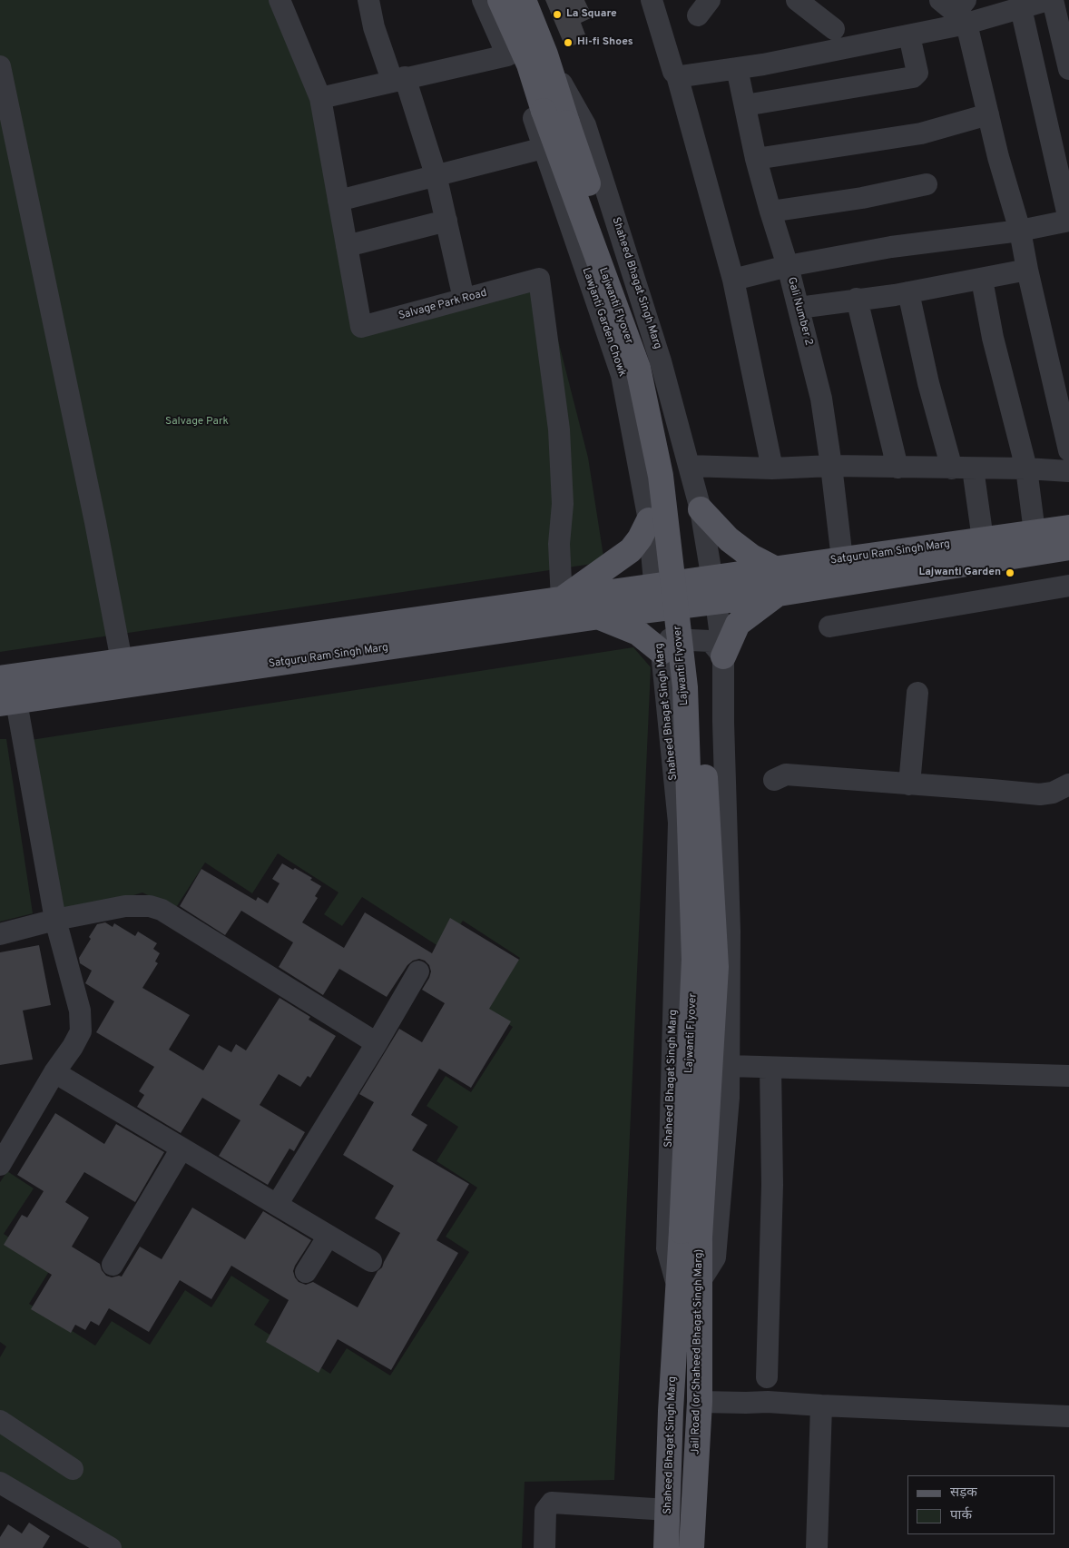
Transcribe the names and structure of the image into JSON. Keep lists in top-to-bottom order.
{
  "streets": {
    "main road": [
      "Shaheed Bhagat Singh Marg",
      "Lajwanti Flyover",
      "Satguru Ram Singh Marg",
      "Jail Road (or Shaheed Bhagat Singh Marg)"
    ],
    "street": ["Salvage Park Road", "Gali Number 2", "Lawjanti Garden Chowk"]
  },
  "crossings": [
    ["Shaheed Bhagat Singh Marg", "Lajwanti Flyover"],
    ["Shaheed Bhagat Singh Marg", "Lawjanti Garden Chowk"],
    ["Shaheed Bhagat Singh Marg", "Satguru Ram Singh Marg"],
    ["Shaheed Bhagat Singh Marg", "Jail Road (or Shaheed Bhagat Singh Marg)"],
    ["Lajwanti Flyover", "Lawjanti Garden Chowk"],
    ["Lajwanti Flyover", "Jail Road (or Shaheed Bhagat Singh Marg)"],
    ["Gali Number 2", "Satguru Ram Singh Marg"],
    ["Lawjanti Garden Chowk", "Satguru Ram Singh Marg"]
  ],
  "parks": ["Salvage Park"],
  "places": ["La Square", "Hi-fi Shoes", "Lajwanti Garden"],
  "legend": ["सड़क", "पार्क"]
}
